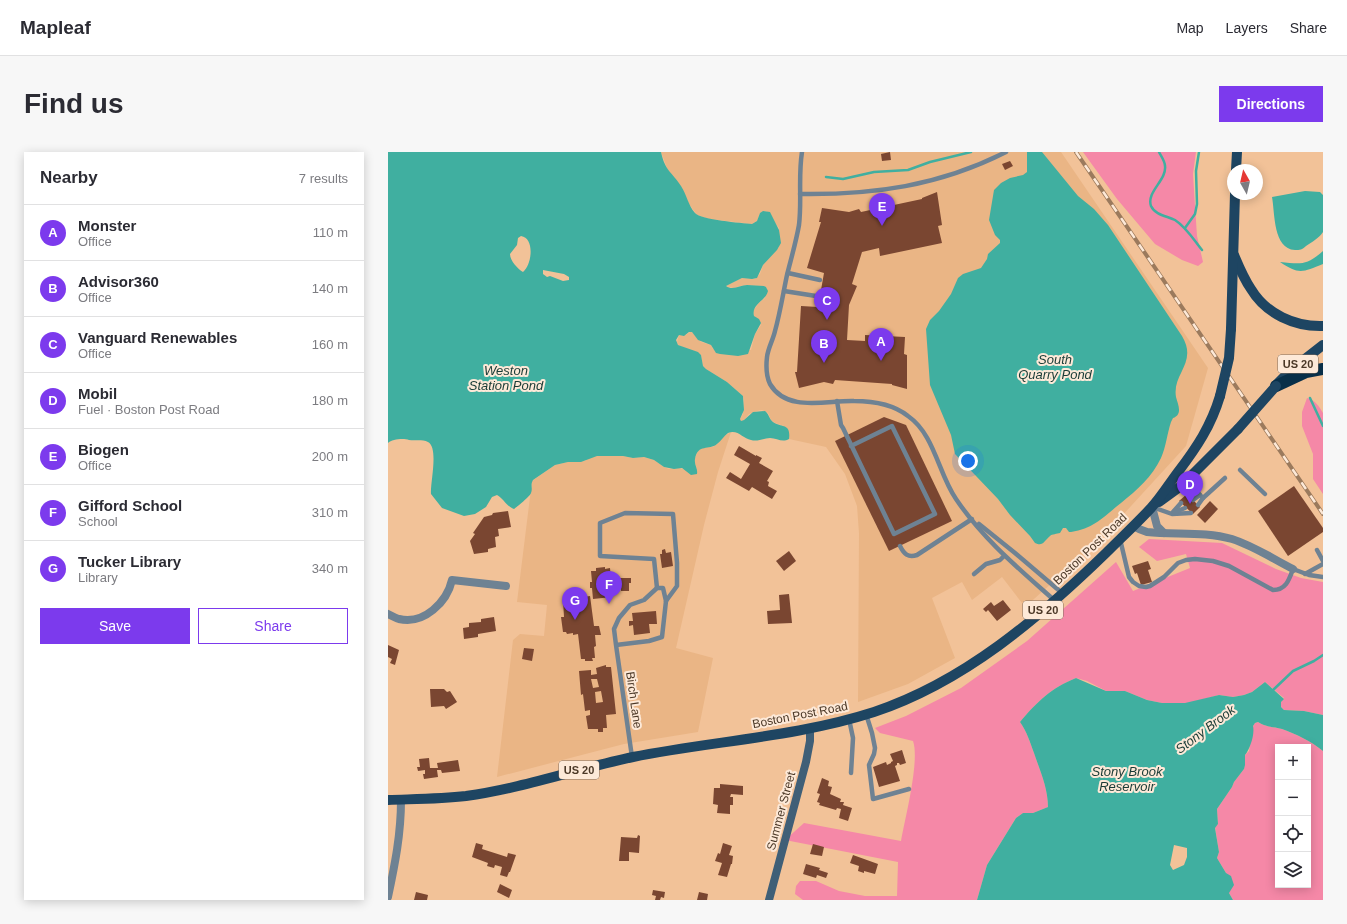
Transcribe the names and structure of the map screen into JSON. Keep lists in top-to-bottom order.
{
  "streets": {
    "main road": ["US 20", "Boston Post Road"],
    "street": ["Summer Street"],
    "lane": ["Birch Lane"]
  },
  "crossings": [
    ["US 20", "Boston Post Road"],
    ["Boston Post Road", "Birch Lane"],
    ["Boston Post Road", "Summer Street"]
  ],
  "water": [
    "South Quarry Pond",
    "Weston Station Pond",
    "Stony Brook",
    "Stony Brook Reservoir"
  ],
  "north": "top",
  "page": {
    "header": "Mapleaf",
    "nav": ["Map", "Layers", "Share"],
    "buttons": [
      "Directions",
      ["Save", "Share"]
    ],
    "title": "Find us",
    "heading": ["Nearby", "7 results"],
    "pins": [
      "E",
      "C",
      "A",
      "B",
      "D",
      "F",
      "G"
    ],
    "list": [
      {
        "mark": "A",
        "name": "Monster",
        "note": "Office",
        "value": "110 m"
      },
      {
        "mark": "B",
        "name": "Advisor360",
        "note": "Office",
        "value": "140 m"
      },
      {
        "mark": "C",
        "name": "Vanguard Renewables",
        "note": "Office",
        "value": "160 m"
      },
      {
        "mark": "D",
        "name": "Mobil",
        "note": "Fuel · Boston Post Road",
        "value": "180 m"
      },
      {
        "mark": "E",
        "name": "Biogen",
        "note": "Office",
        "value": "200 m"
      },
      {
        "mark": "F",
        "name": "Gifford School",
        "note": "School",
        "value": "310 m"
      },
      {
        "mark": "G",
        "name": "Tucker Library",
        "note": "Library",
        "value": "340 m"
      }
    ],
    "map_buttons": ["+", "−"]
  }
}
